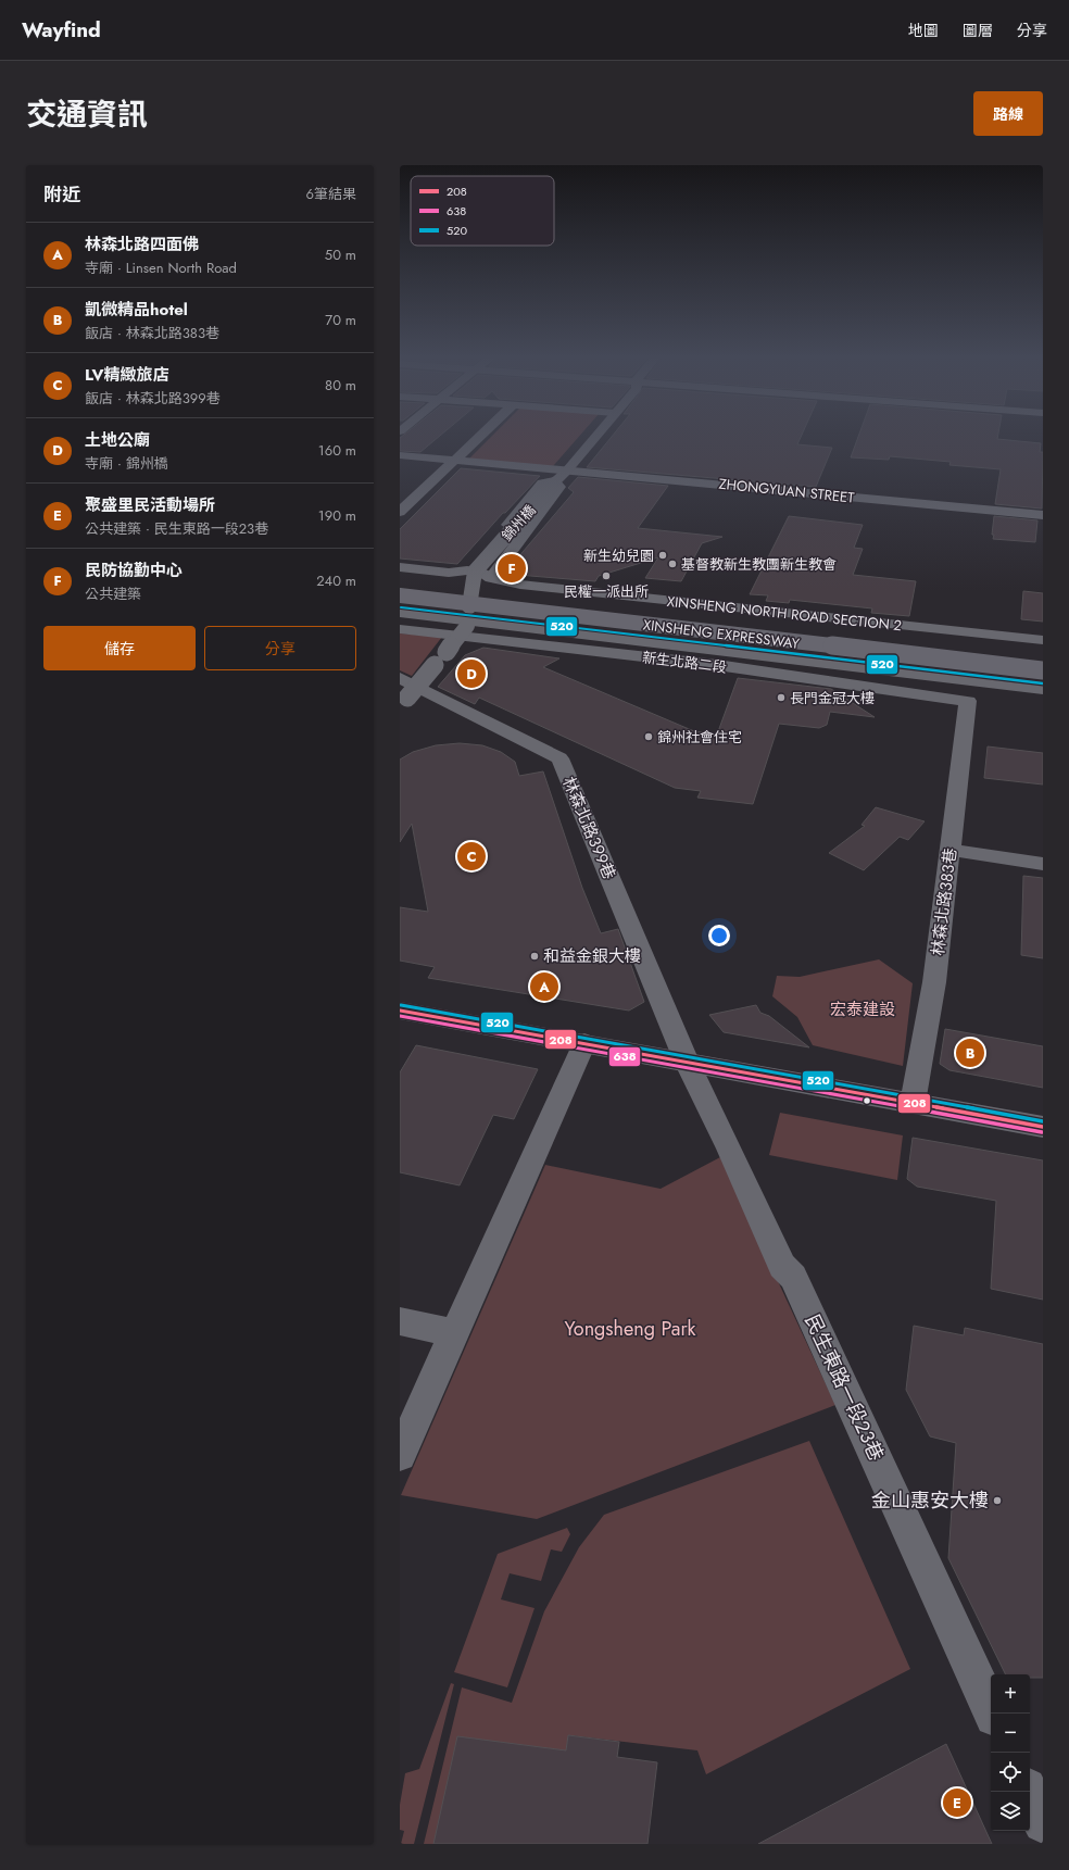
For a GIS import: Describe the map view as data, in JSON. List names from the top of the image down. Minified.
{"streets":{"highway":["XINSHENG EXPRESSWAY"],"street":["ZHONGYUAN STREET","錦州橋","XINSHENG NORTH ROAD SECTION 2","新生北路二段","林森北路399巷","林森北路383巷","民生東路一段23巷"]},"crossings":[["新生北路二段","林森北路383巷"],["林森北路399巷","民生東路一段23巷"]],"parks":["宏泰建設","Yongsheng Park"],"places":["新生幼兒園","基督教新生教團新生教會","民權一派出所","長門金冠大樓","錦州社會住宅","和益金銀大樓","金山惠安大樓"],"lines":["transit line 520","transit line 208","transit line 638"],"legend":["208","638","520"],"page":{"header":"Wayfind","nav":["地圖","圖層","分享"],"title":"交通資訊","buttons":["路線",["儲存","分享"]],"heading":["附近","6筆結果"],"list":[{"mark":"A","name":"林森北路四面佛","note":"寺廟 · Linsen North Road","value":"50 m"},{"mark":"B","name":"凱微精品hotel","note":"飯店 · 林森北路383巷","value":"70 m"},{"mark":"C","name":"LV精緻旅店","note":"飯店 · 林森北路399巷","value":"80 m"},{"mark":"D","name":"土地公廟","note":"寺廟 · 錦州橋","value":"160 m"},{"mark":"E","name":"聚盛里民活動場所","note":"公共建築 · 民生東路一段23巷","value":"190 m"},{"mark":"F","name":"民防協勤中心","note":"公共建築","value":"240 m"}],"pins":["F","D","C","A","B","E"],"map_buttons":["+","−"]}}
